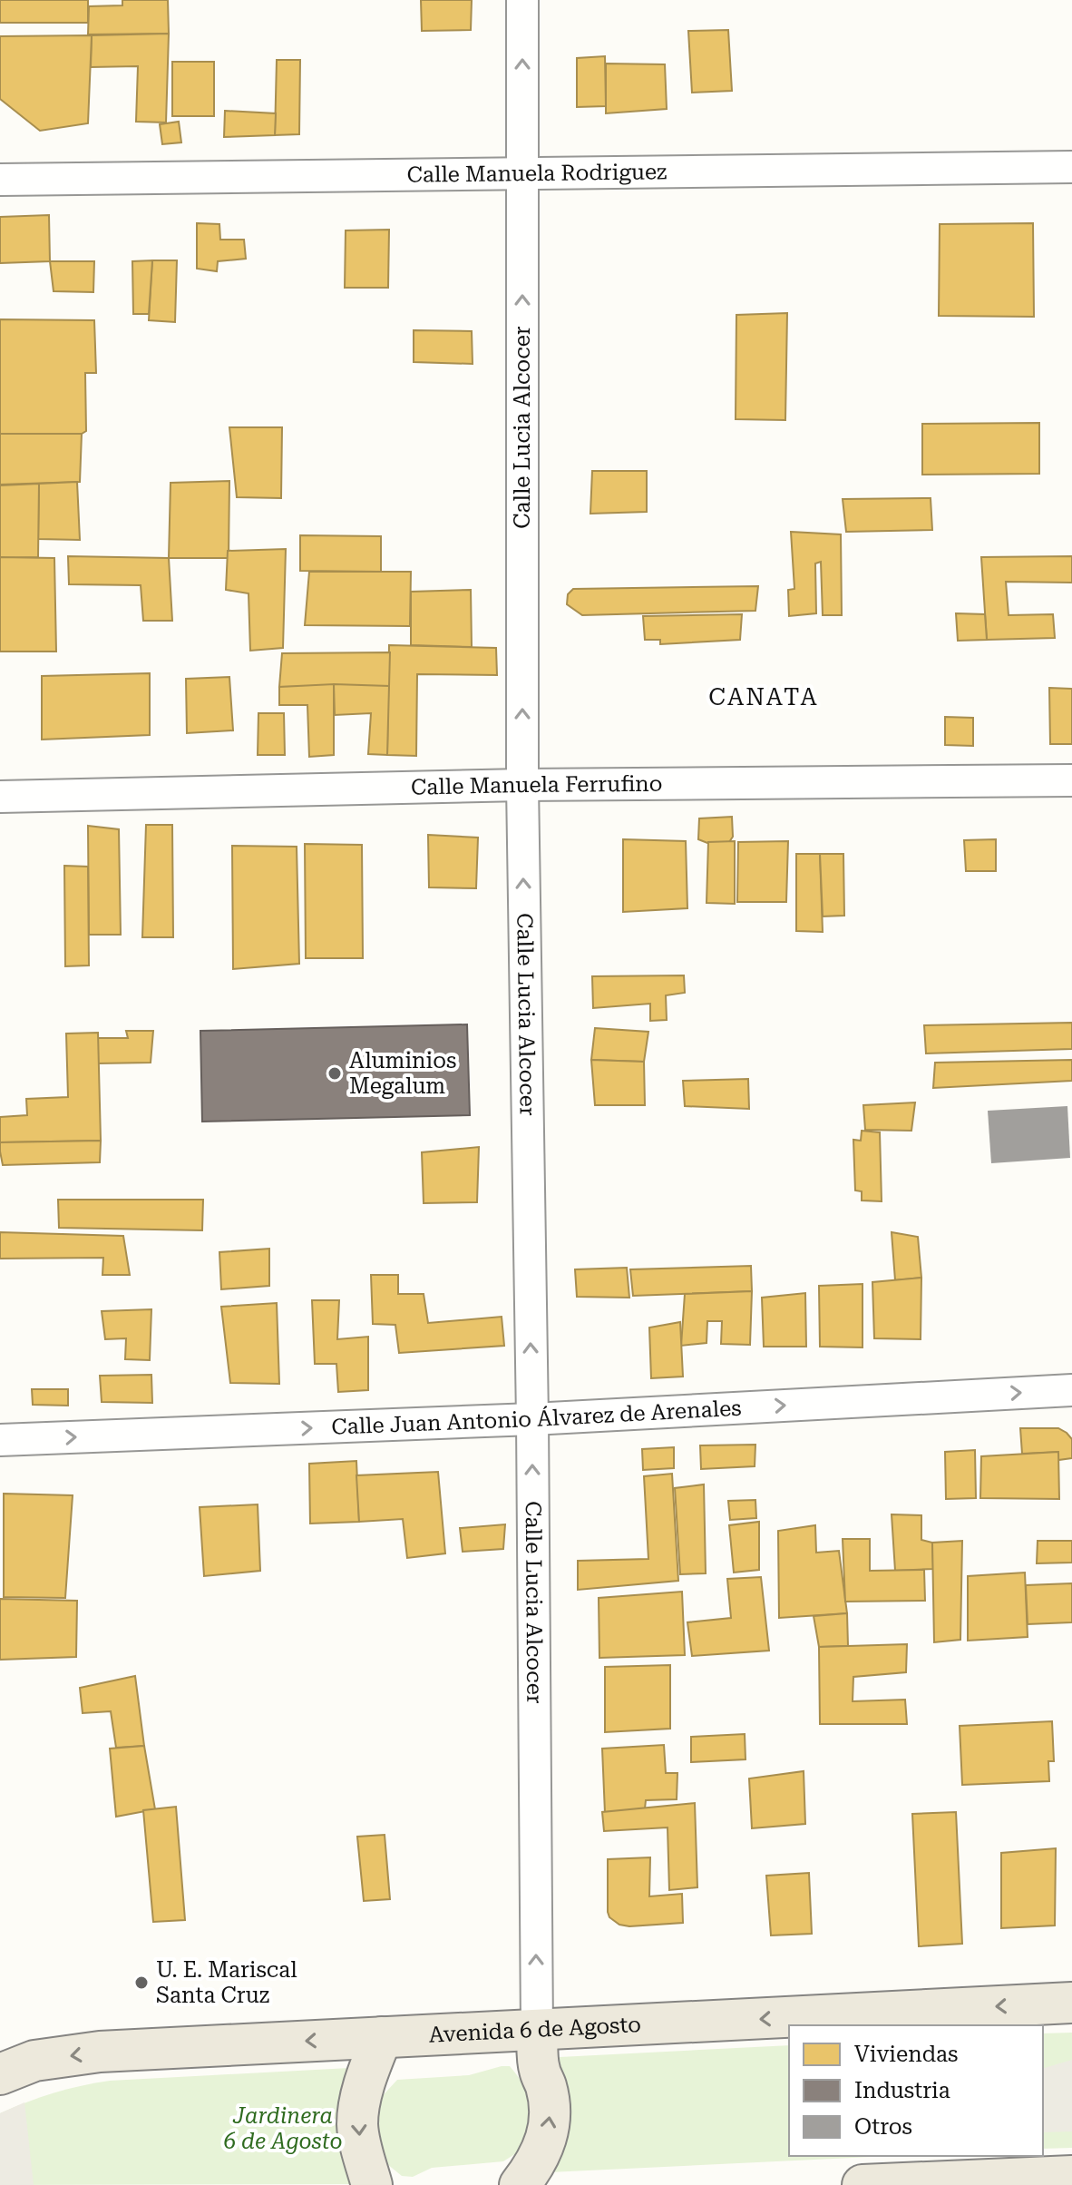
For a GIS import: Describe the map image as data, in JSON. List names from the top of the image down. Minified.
{"streets":{"main road":["Avenida 6 de Agosto"],"street":["Calle Manuela Rodriguez","Calle Lucia Alcocer","Calle Manuela Ferrufino","Calle Juan Antonio Álvarez de Arenales"]},"crossings":[["Calle Manuela Rodriguez","Calle Lucia Alcocer"],["Calle Lucia Alcocer","Calle Manuela Ferrufino"],["Calle Lucia Alcocer","Calle Juan Antonio Álvarez de Arenales"],["Calle Lucia Alcocer","Avenida 6 de Agosto"]],"one_way":["Calle Lucia Alcocer","Calle Juan Antonio Álvarez de Arenales","Avenida 6 de Agosto"],"districts":["CANATA"],"parks":["Jardinera 6 de Agosto"],"places":["Aluminios Megalum","U. E. Mariscal Santa Cruz"],"legend":["Viviendas","Industria","Otros"]}
